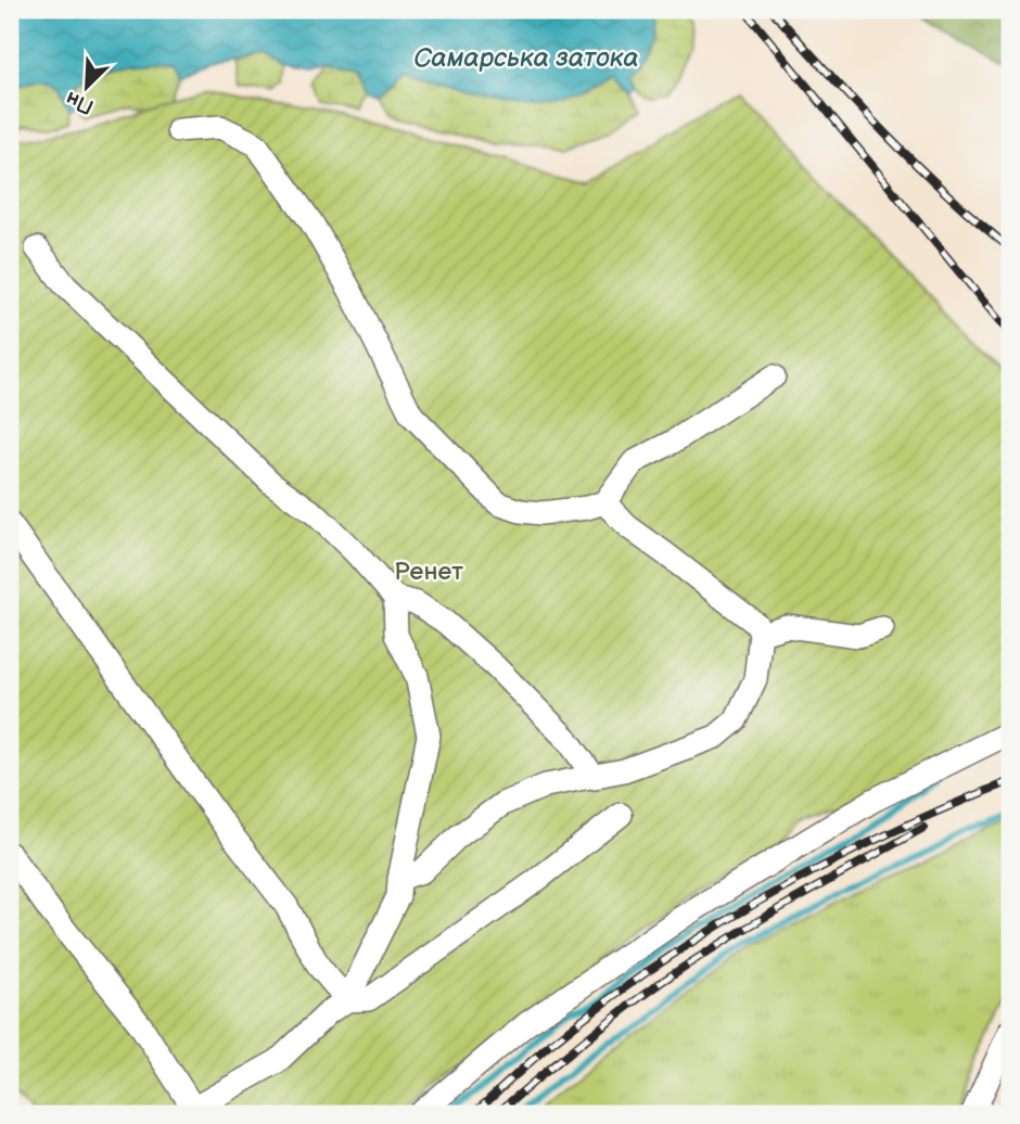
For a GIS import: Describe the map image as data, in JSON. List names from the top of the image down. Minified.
{"water":["Самарська затока"],"parks":["Ренет"],"north":"bottom left"}
